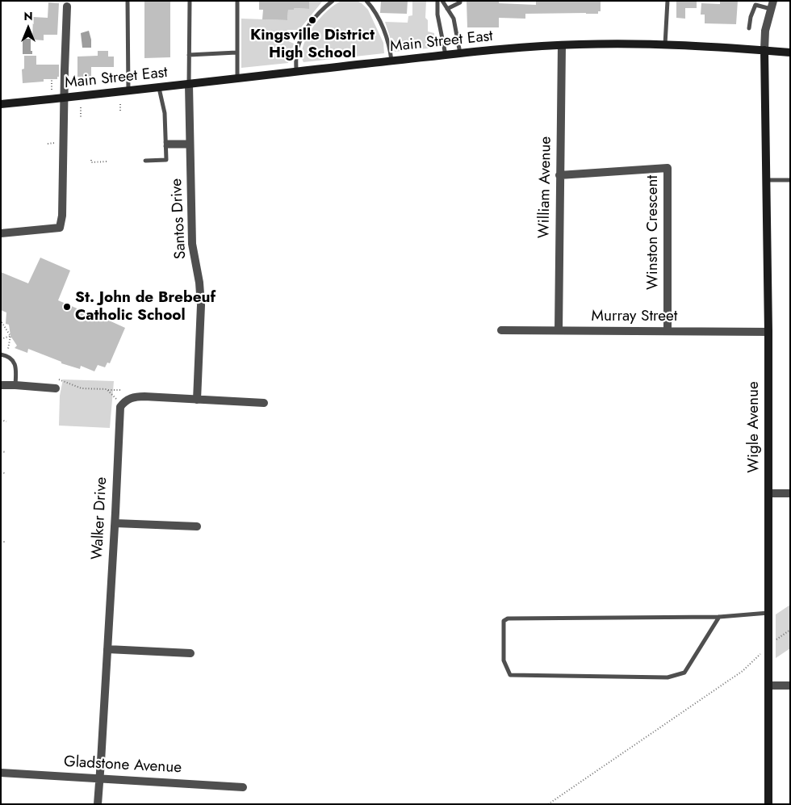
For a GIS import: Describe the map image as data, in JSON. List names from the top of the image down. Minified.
{"streets":{"main road":["Main Street East","Wigle Avenue"],"street":["William Avenue","Santos Drive","Winston Crescent","Murray Street","Walker Drive","Gladstone Avenue"]},"crossings":[["Main Street East","William Avenue"],["Main Street East","Santos Drive"],["Main Street East","Wigle Avenue"],["William Avenue","Winston Crescent"],["William Avenue","Murray Street"],["Santos Drive","Walker Drive"],["Winston Crescent","Murray Street"],["Murray Street","Wigle Avenue"],["Walker Drive","Gladstone Avenue"]],"places":["Kingsville District High School","St. John de Brebeuf Catholic School"],"north":"top"}
